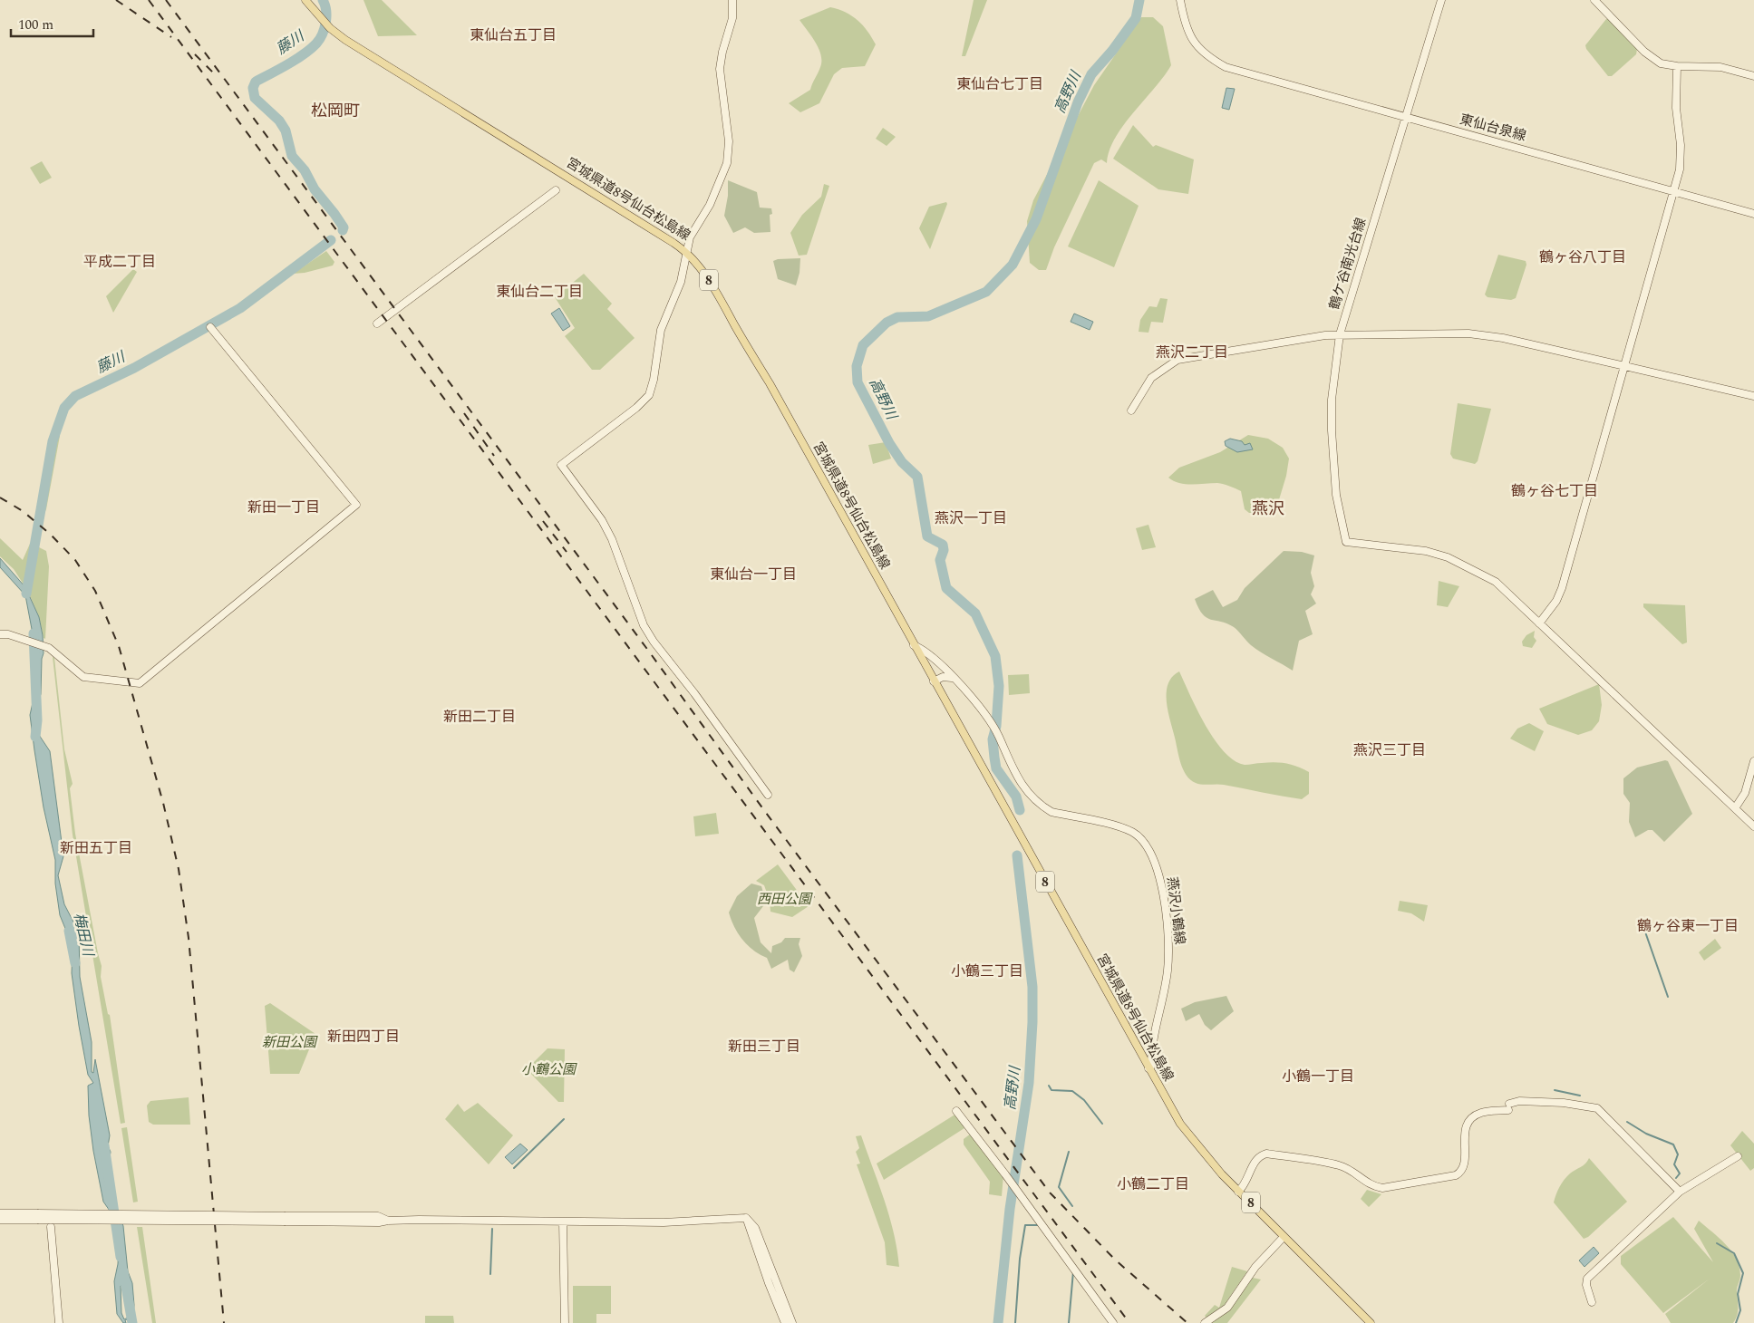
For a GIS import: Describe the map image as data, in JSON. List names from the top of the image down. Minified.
{"streets":{"main road":["宮城県道8号仙台松島線","8"],"street":["東仙台泉線","鶴ケ谷南光台線","燕沢小鶴線"]},"crossings":[["東仙台泉線","鶴ケ谷南光台線"],["宮城県道8号仙台松島線","燕沢小鶴線"]],"districts":["東仙台五丁目","東仙台七丁目","松岡町","鶴ヶ谷八丁目","平成二丁目","東仙台二丁目","燕沢二丁目","鶴ヶ谷七丁目","新田一丁目","燕沢","燕沢一丁目","東仙台一丁目","新田二丁目","燕沢三丁目","新田五丁目","鶴ヶ谷東一丁目","小鶴三丁目","新田四丁目","新田三丁目","小鶴一丁目","小鶴二丁目"],"water":["藤川","高野川","梅田川"],"parks":["西田公園","新田公園","小鶴公園"],"scale_bar":"100 m"}
